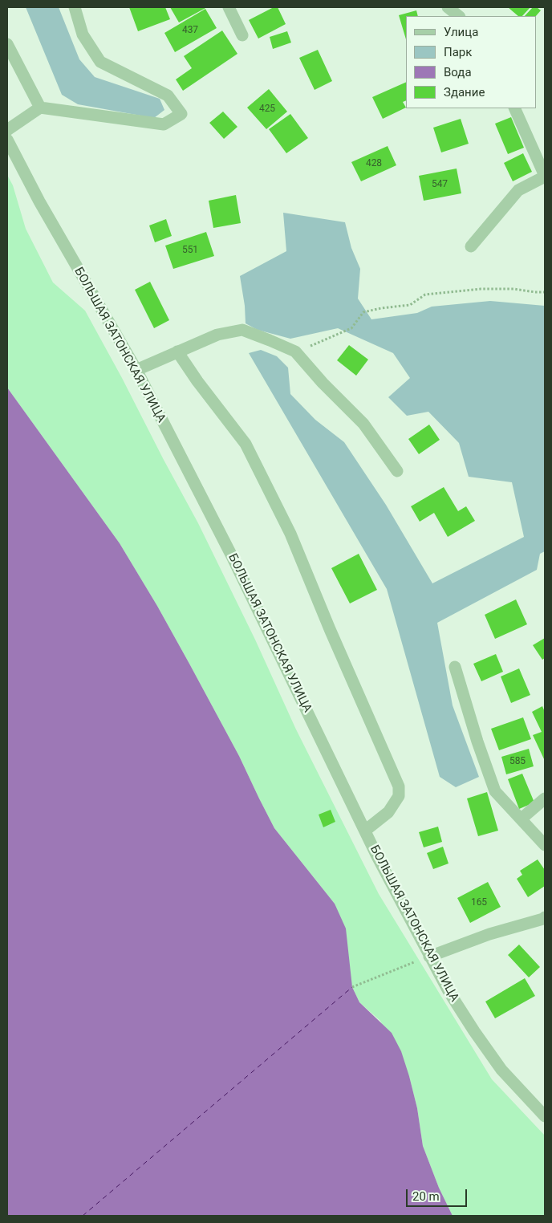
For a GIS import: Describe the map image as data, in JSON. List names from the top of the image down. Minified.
{"streets":{"street":["БОЛЬШАЯ ЗАТОНСКАЯ УЛИЦА"]},"house_numbers":["437","425","428","547","551","585","165"],"legend":["Улица","Парк","Вода","Здание"],"scale_bar":"20 m"}
